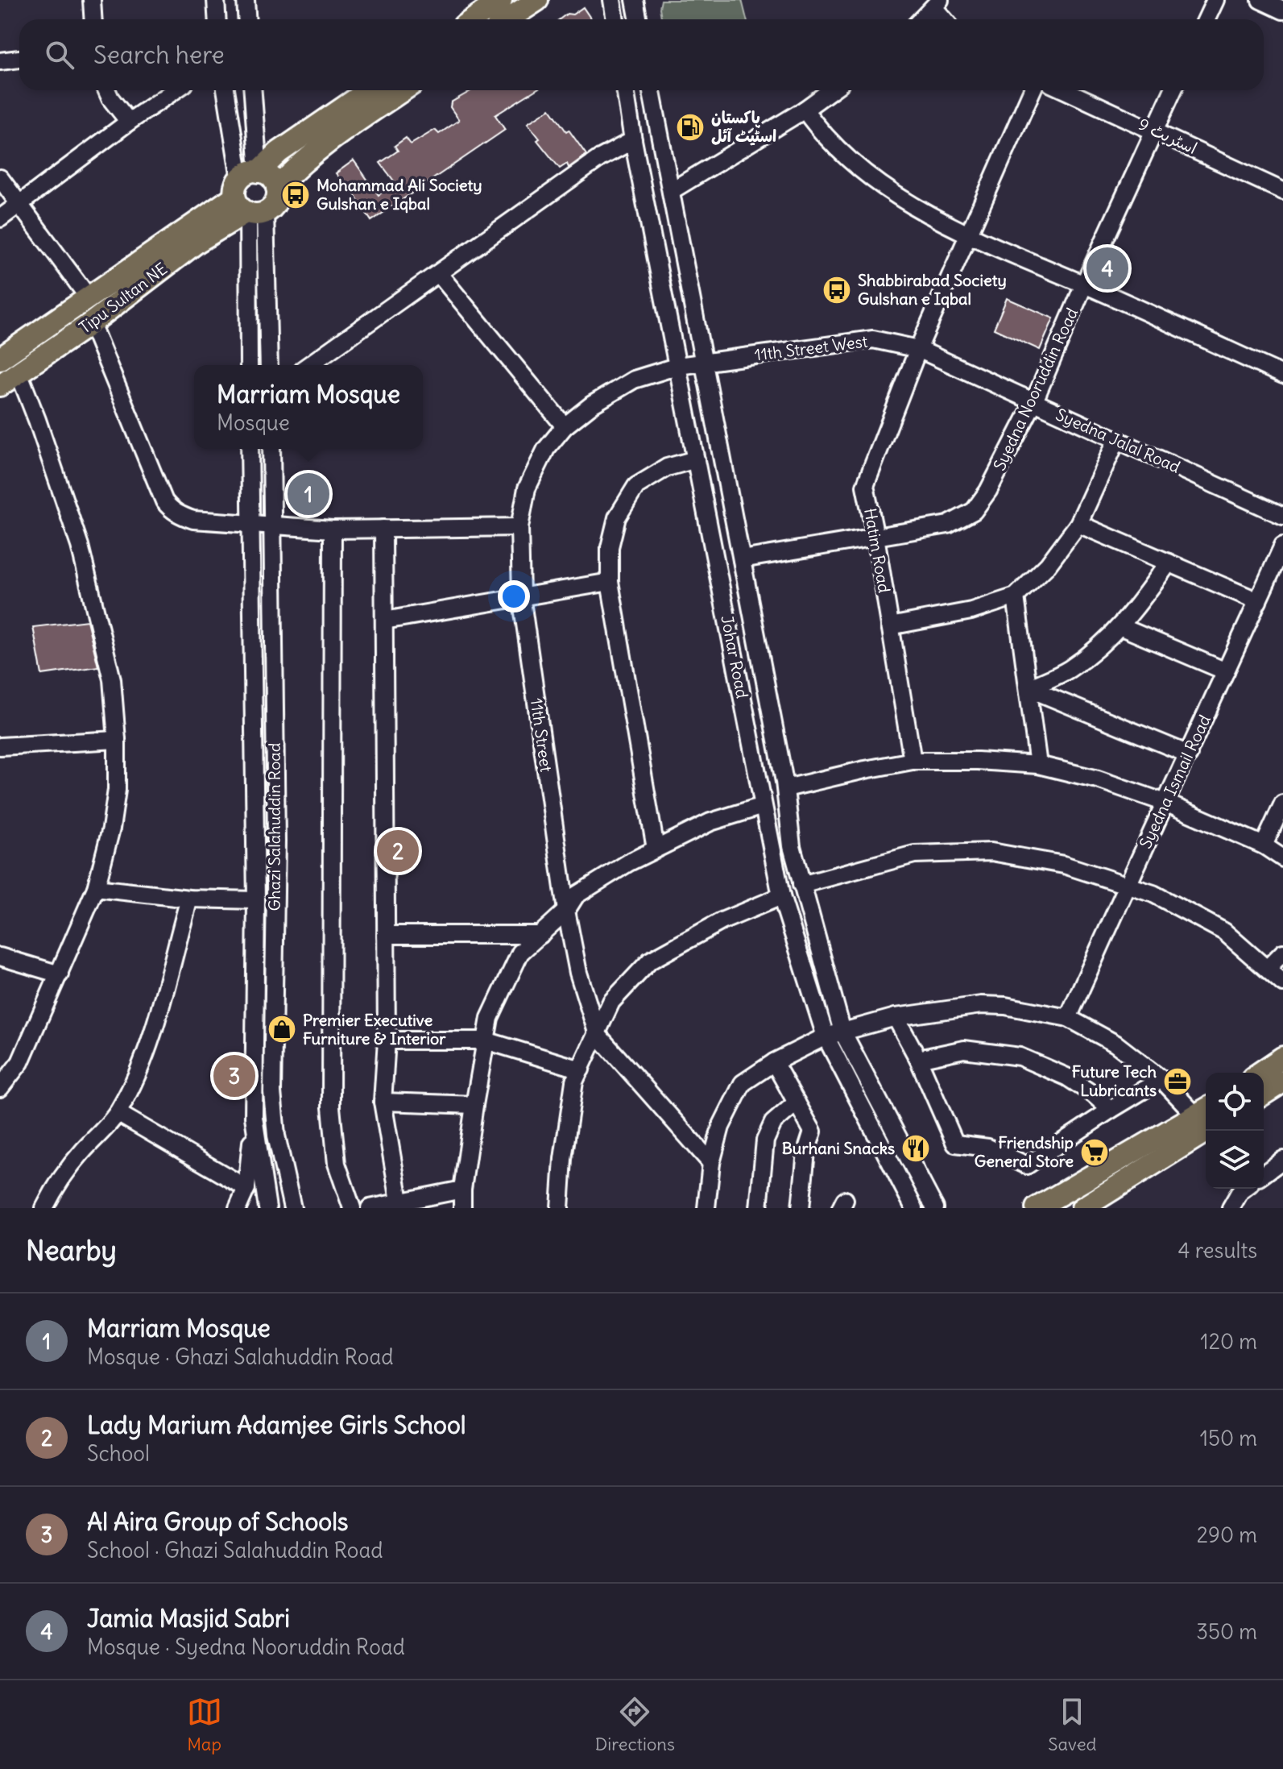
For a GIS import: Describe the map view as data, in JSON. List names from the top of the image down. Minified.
{"streets":{"main road":["Tipu Sultan NE"],"street":["اسٹریٹ 9","11th Street West","Syedna Nooruddin Road","Syedna Jalal Road","Hatim Road","Johar Road","11th Street","Syedna Ismail Road","Ghazi Salahuddin Road"]},"crossings":[["اسٹریٹ 9","Syedna Nooruddin Road"],["11th Street West","Syedna Jalal Road"],["11th Street West","Hatim Road"],["11th Street West","Johar Road"],["11th Street West","11th Street"],["Syedna Nooruddin Road","Syedna Jalal Road"],["Syedna Nooruddin Road","Hatim Road"],["Syedna Nooruddin Road","Johar Road"],["Syedna Jalal Road","Hatim Road"],["Johar Road","11th Street"]],"places":{"fuel station":["پاکستان اسٹیٹ آئل"],"bus stop":["Mohammad Ali Society Gulshan e Iqbal","Shabbirabad Society Gulshan e Iqbal"],"shop":["Premier Executive Furniture & Interior"],"office":["Future Tech Lubricants"],"restaurant":["Burhani Snacks"],"supermarket":["Friendship General Store"]},"page":{"search":"Search here","pins":["4","1","2","3"],"popup":["Marriam Mosque","Mosque"],"heading":["Nearby","4 results"],"list":[{"mark":"1","name":"Marriam Mosque","note":"Mosque · Ghazi Salahuddin Road","value":"120 m"},{"mark":"2","name":"Lady Marium Adamjee Girls School","note":"School","value":"150 m"},{"mark":"3","name":"Al Aira Group of Schools","note":"School · Ghazi Salahuddin Road","value":"290 m"},{"mark":"4","name":"Jamia Masjid Sabri","note":"Mosque · Syedna Nooruddin Road","value":"350 m"}],"nav":["Map","Directions","Saved"]}}
